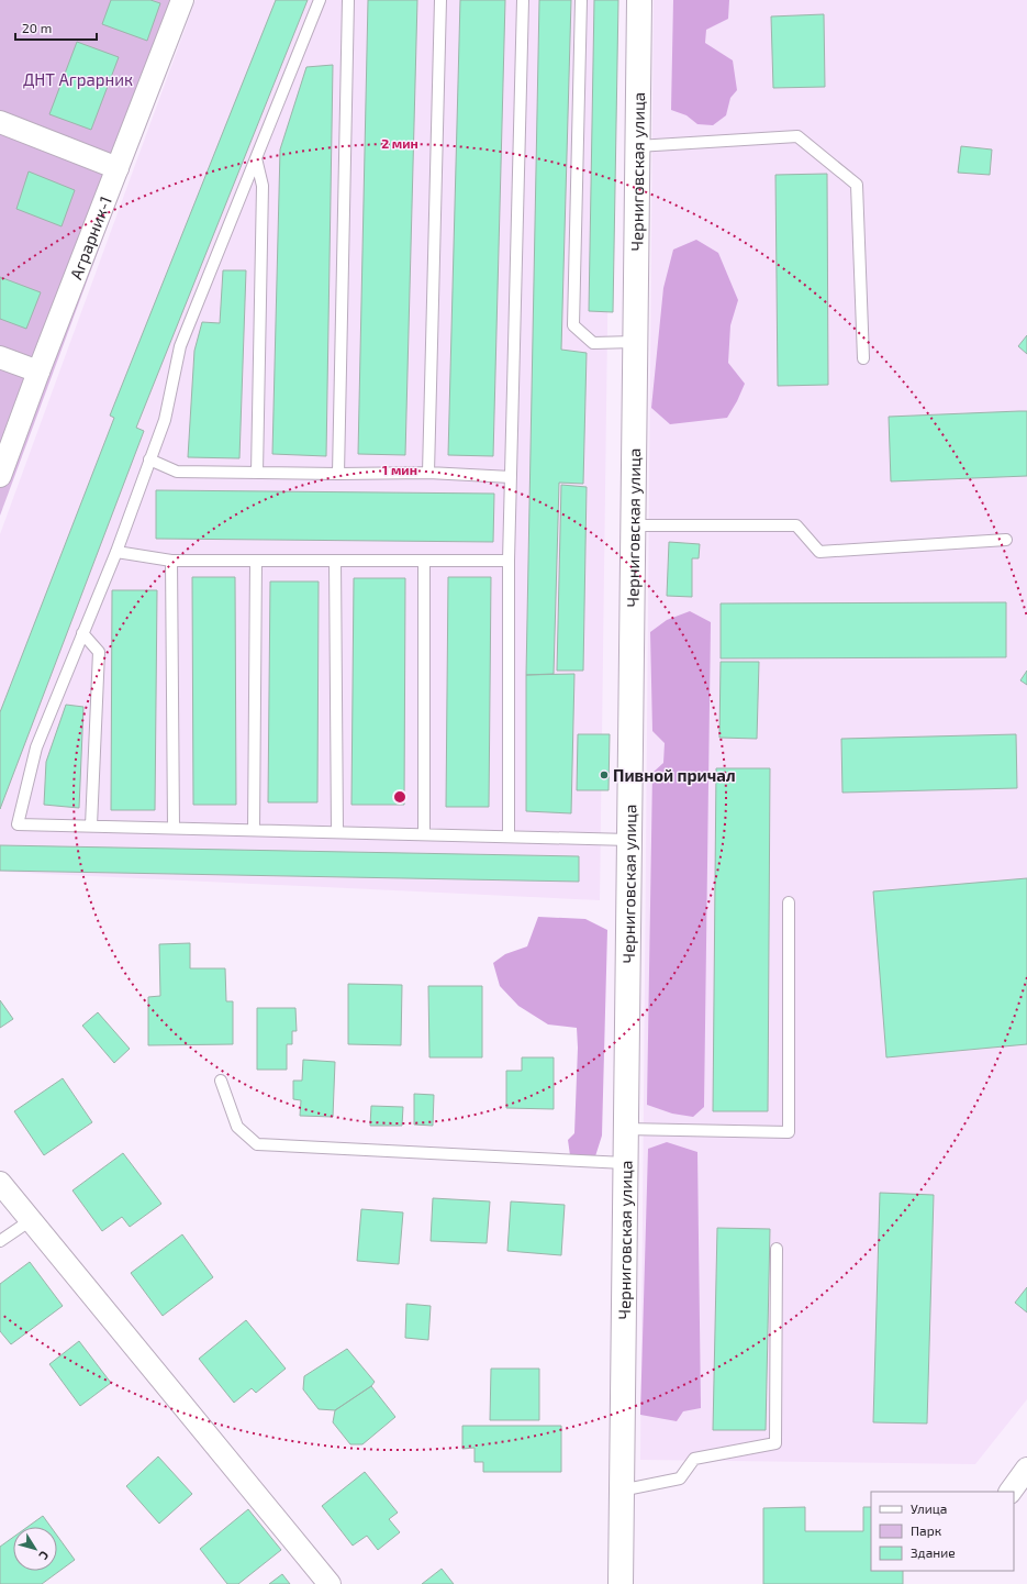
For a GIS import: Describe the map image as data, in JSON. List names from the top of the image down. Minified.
{"streets":{"street":["Черниговская улица","Аграрник-1"]},"parks":["ДНТ Аграрник"],"places":["Пивной причал"],"legend":["Улица","Парк","Здание"],"scale_bar":"20 m","north":"bottom right","rings":["2 мин","1 мин"]}
